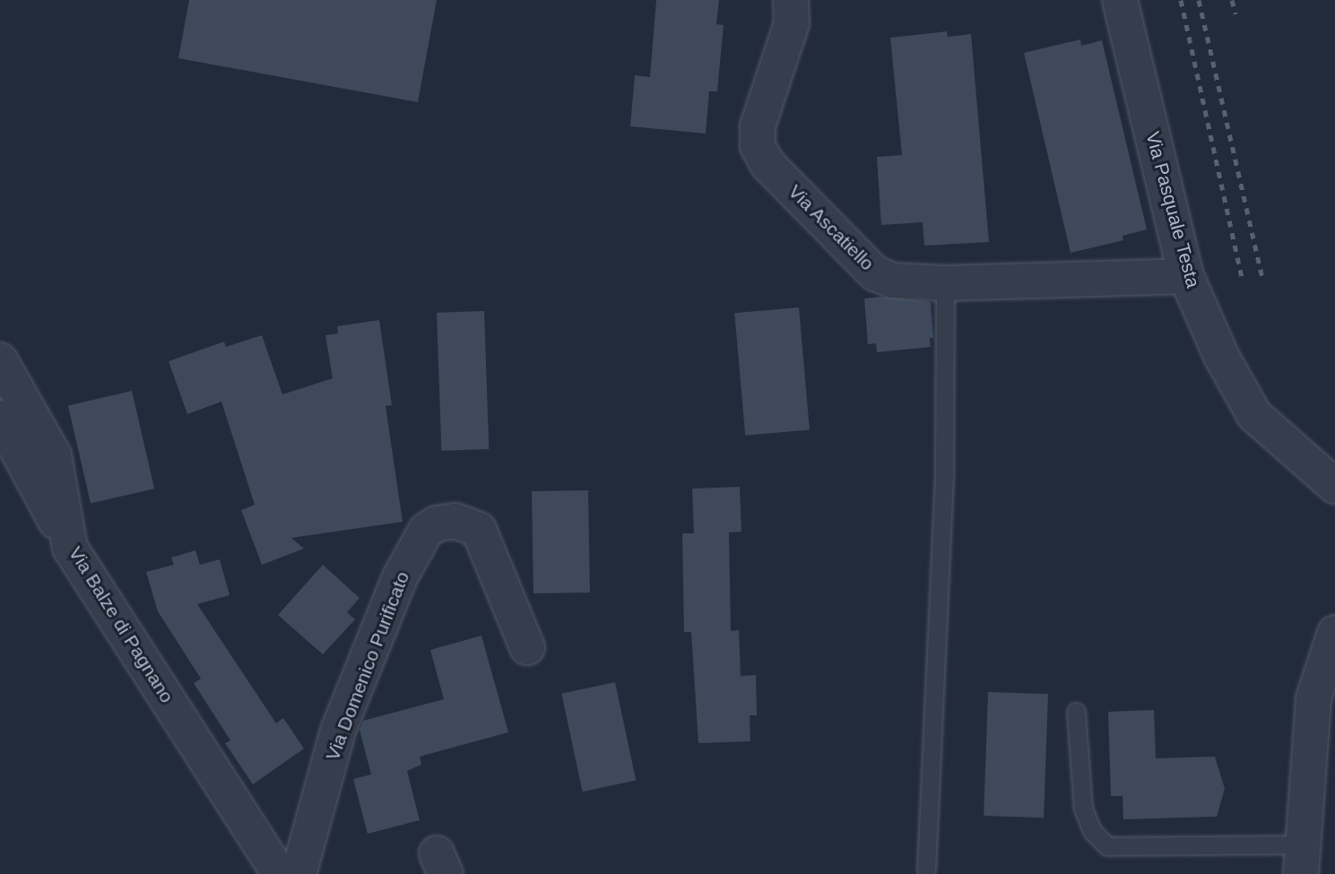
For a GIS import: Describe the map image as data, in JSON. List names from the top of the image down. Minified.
{"streets":{"street":["Via Pasquale Testa","Via Ascatiello","Via Balze di Pagnano","Via Domenico Purificato"]},"crossings":[["Via Pasquale Testa","Via Ascatiello"]]}
